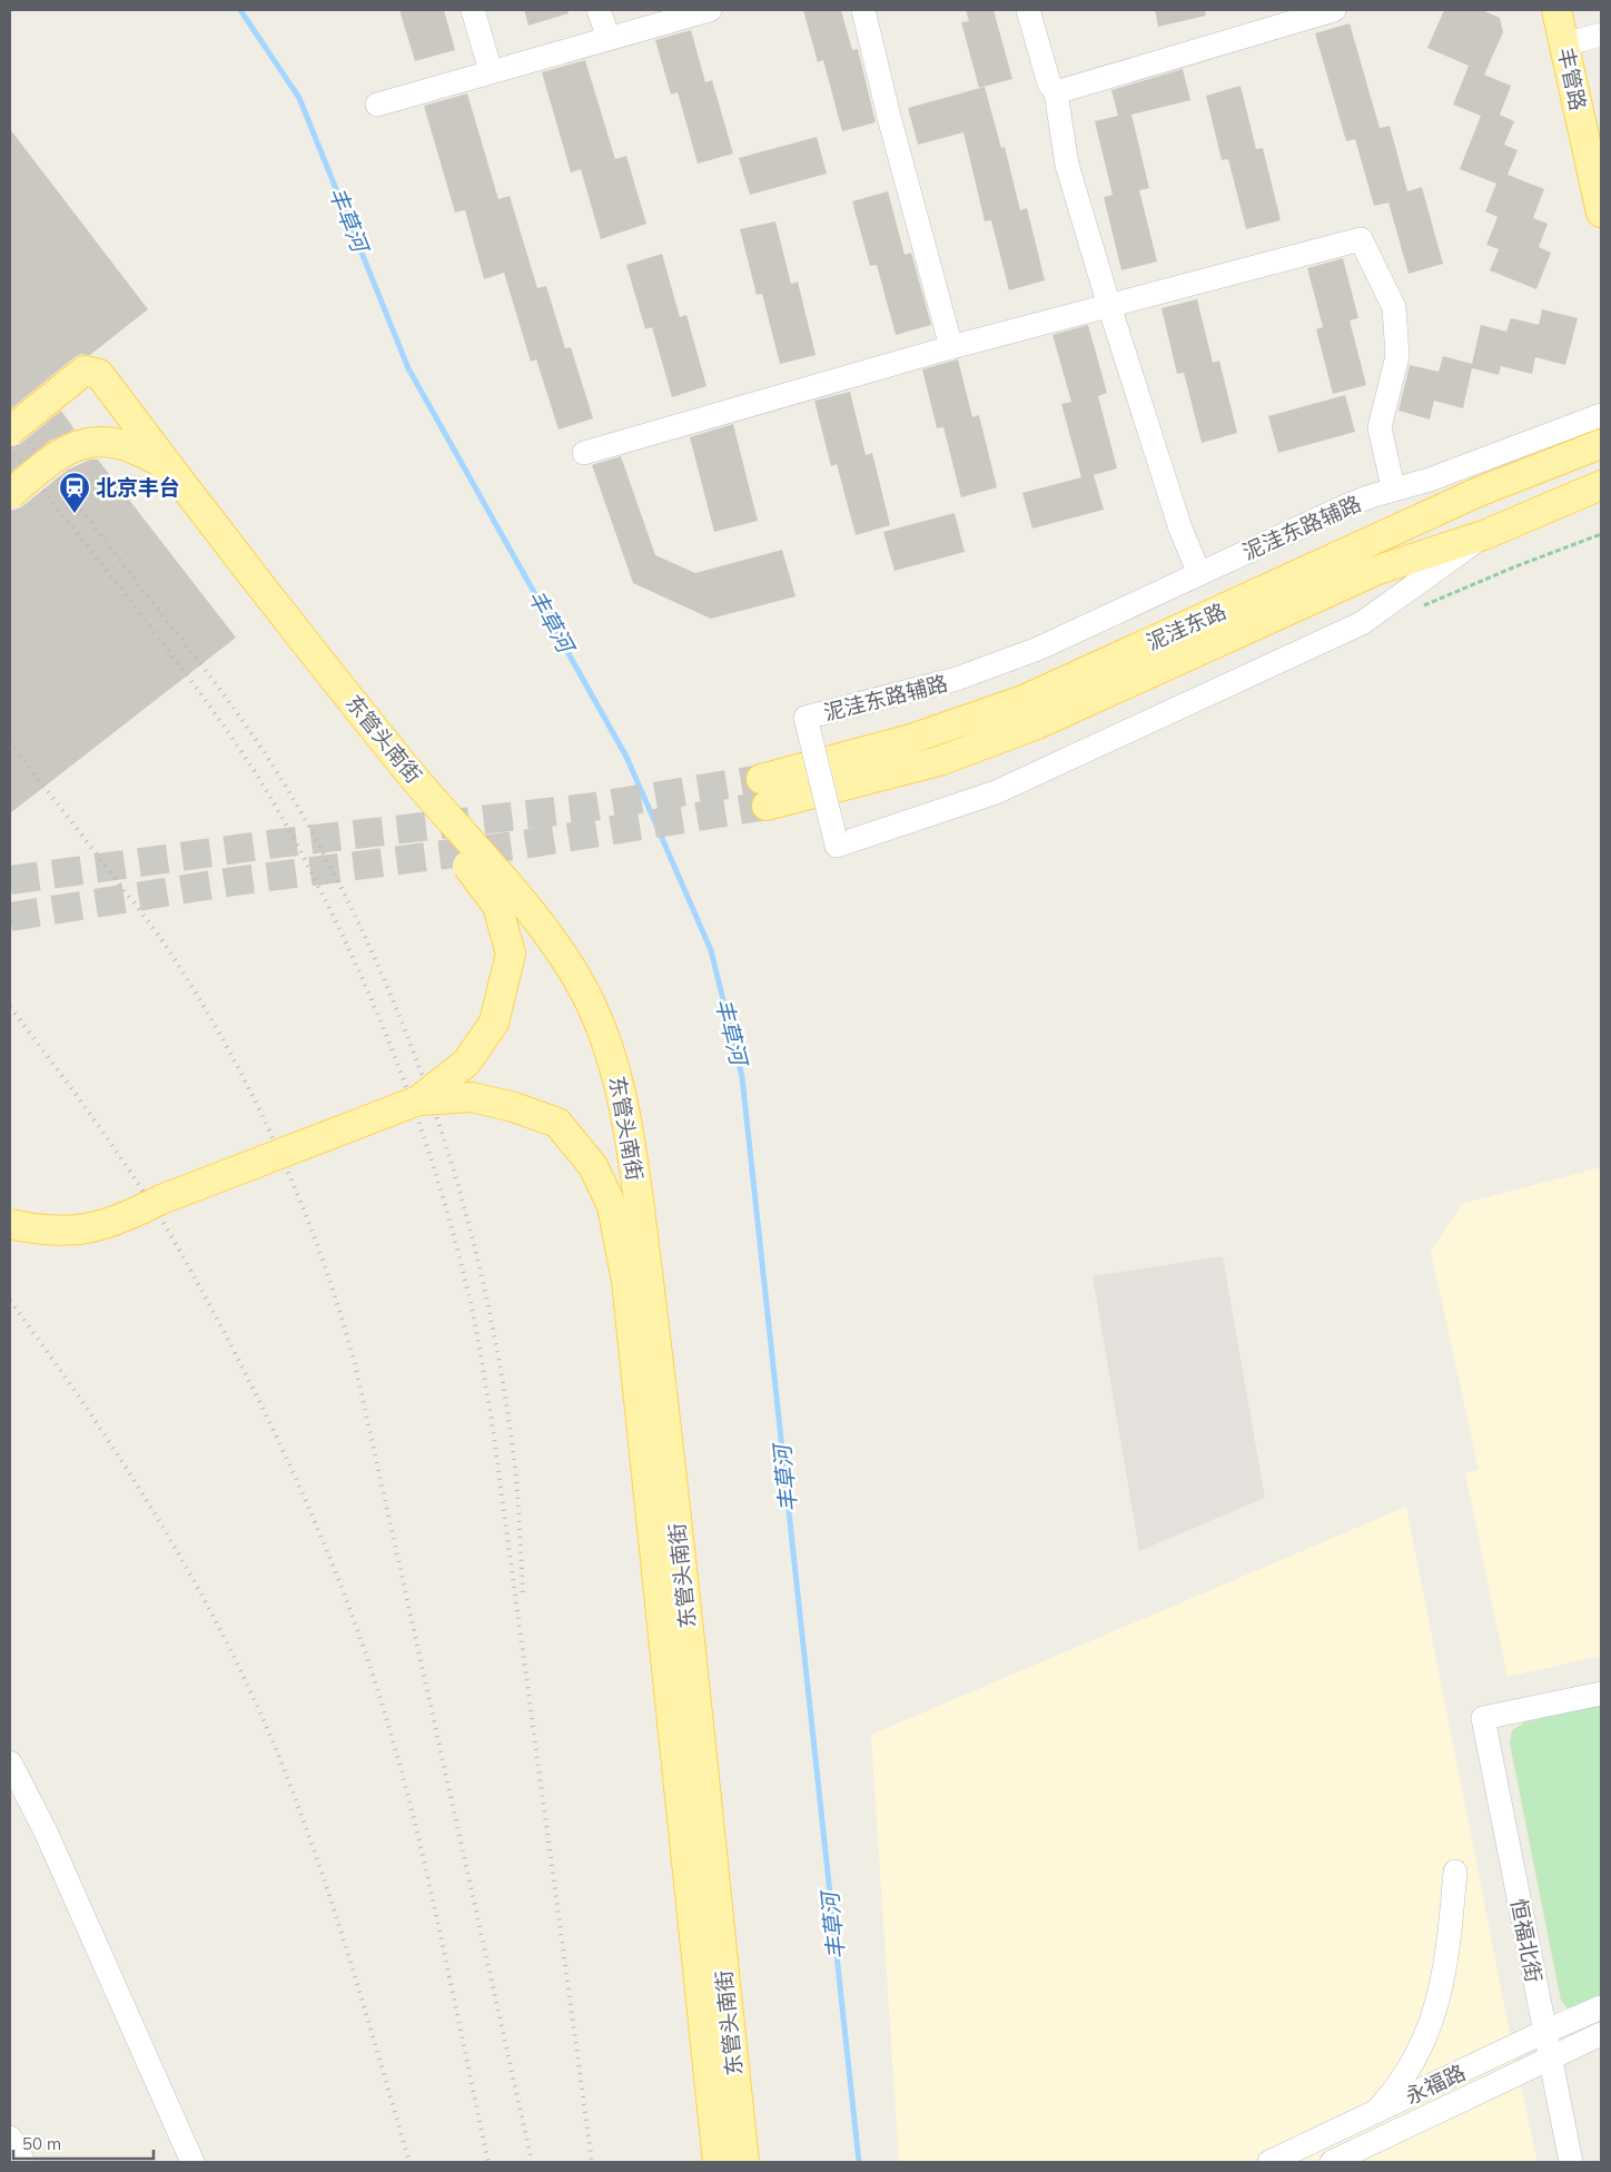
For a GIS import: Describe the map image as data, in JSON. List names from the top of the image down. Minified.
{"streets":{"main road":["丰管路","泥洼东路","东管头南街"],"street":["泥洼东路辅路","恒福北街","永福路"]},"crossings":[["泥洼东路辅路","泥洼东路"],["恒福北街","永福路"]],"water":["丰草河"],"places":{"station":["北京丰台"]},"scale_bar":"50 m"}
